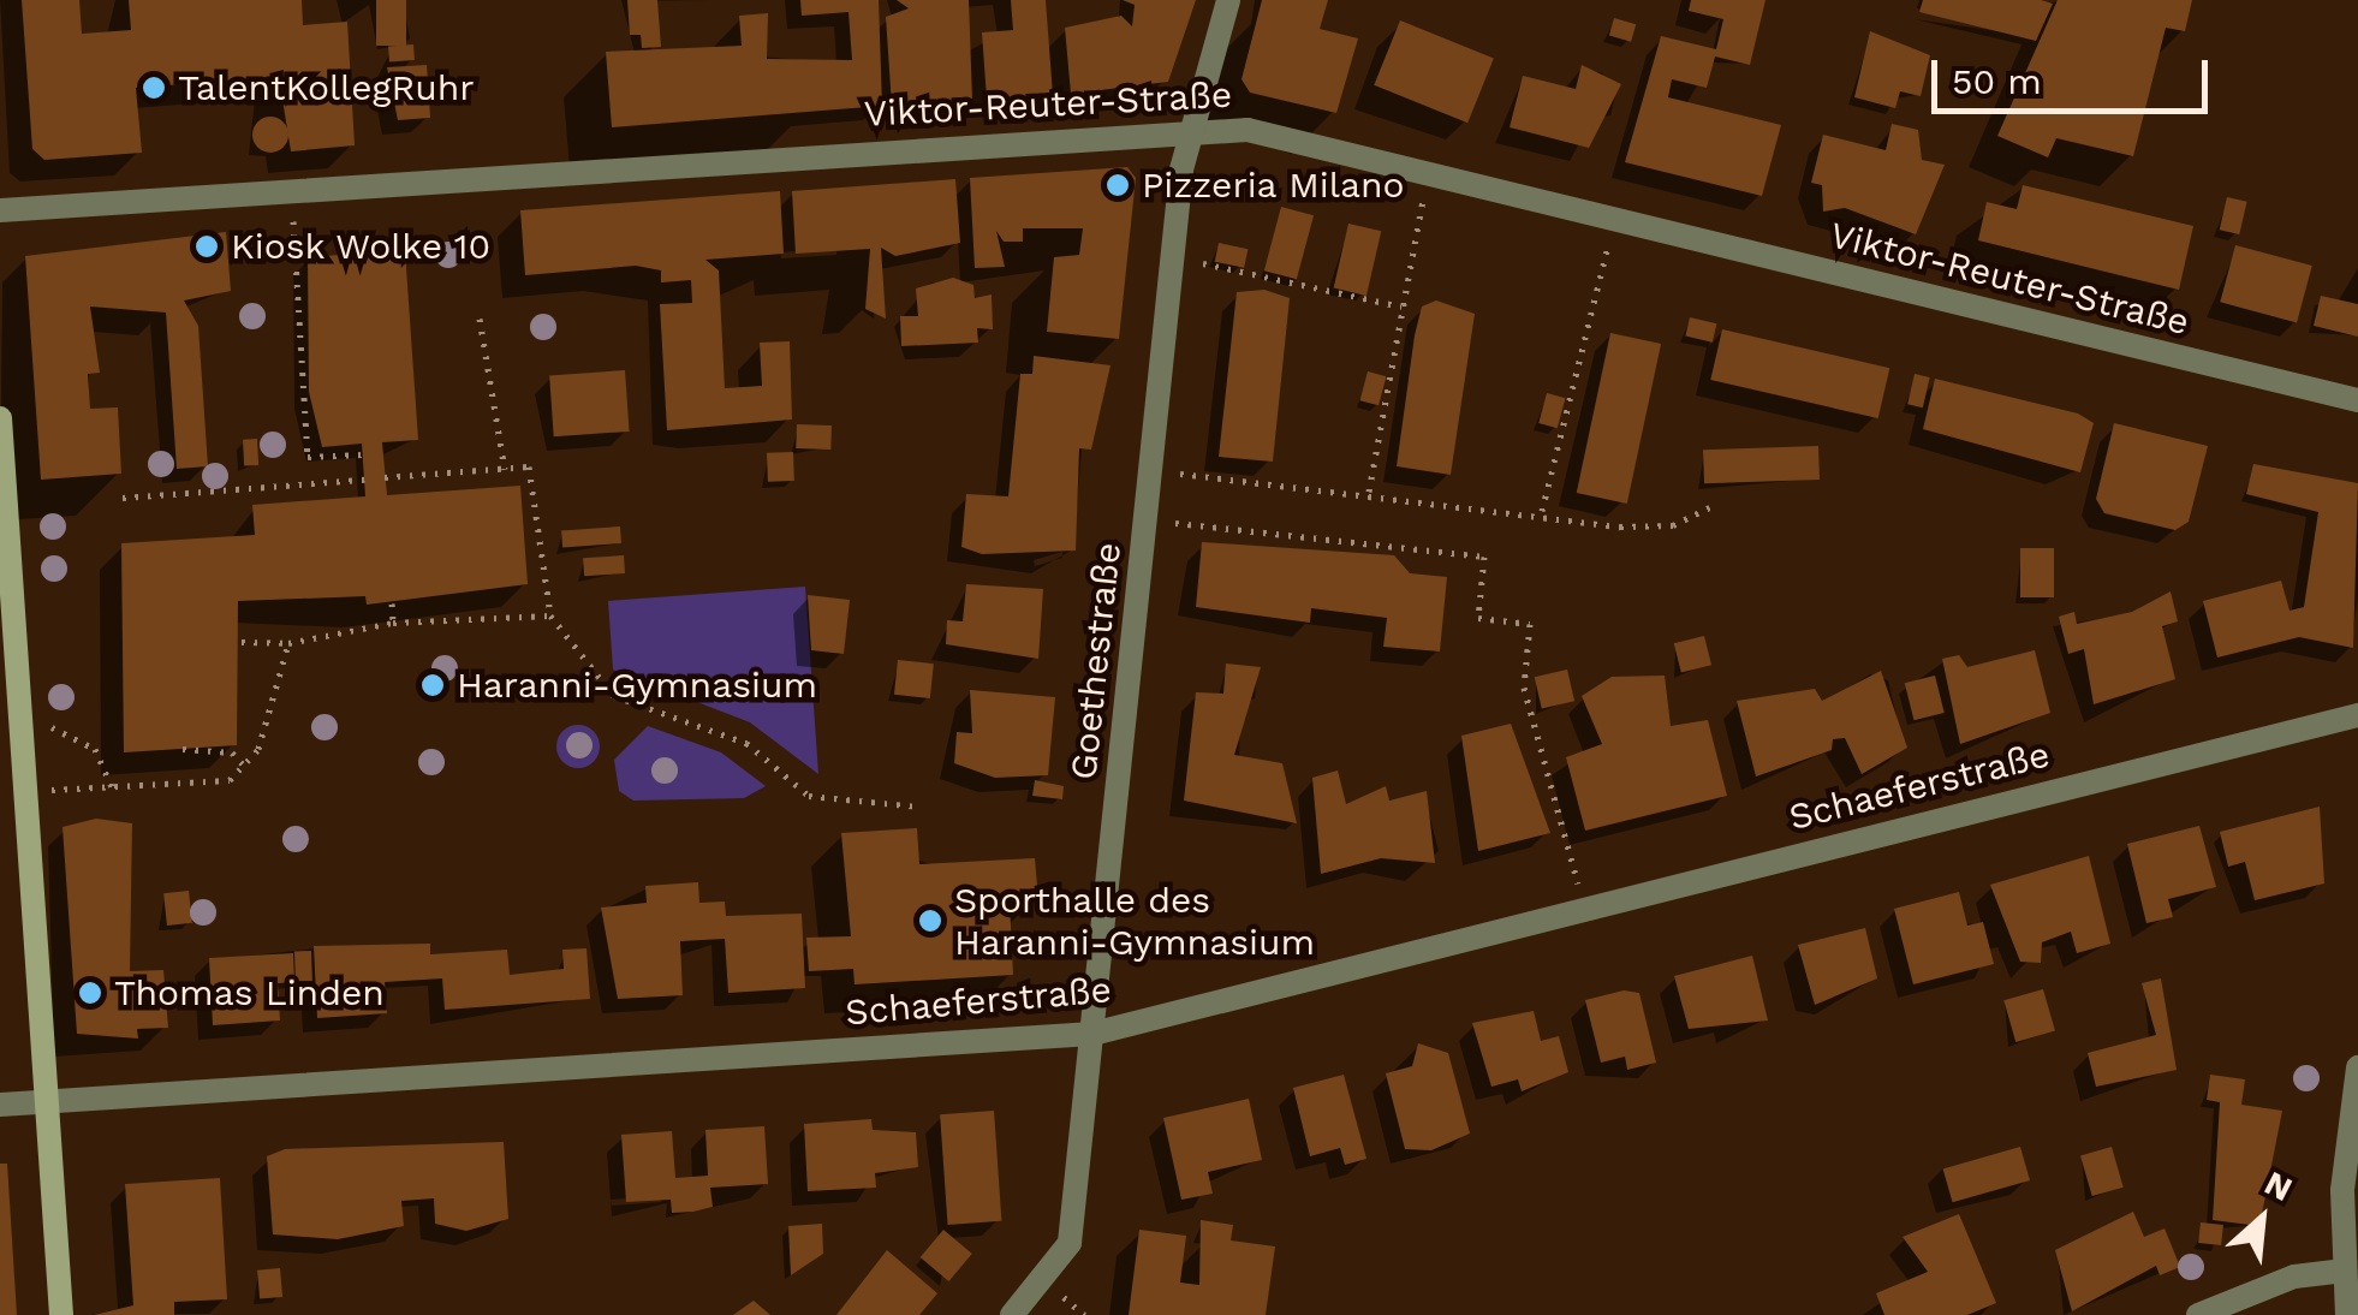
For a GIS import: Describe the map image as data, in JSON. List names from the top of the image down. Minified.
{"streets":{"street":["Viktor-Reuter-Straße","Goethestraße","Schaeferstraße"]},"crossings":[["Viktor-Reuter-Straße","Goethestraße"],["Goethestraße","Schaeferstraße"]],"places":["TalentKollegRuhr","Pizzeria Milano","Kiosk Wolke 10","Haranni-Gymnasium","Sporthalle des Haranni-Gymnasium","Thomas Linden"],"scale_bar":"50 m","north":"top right"}
